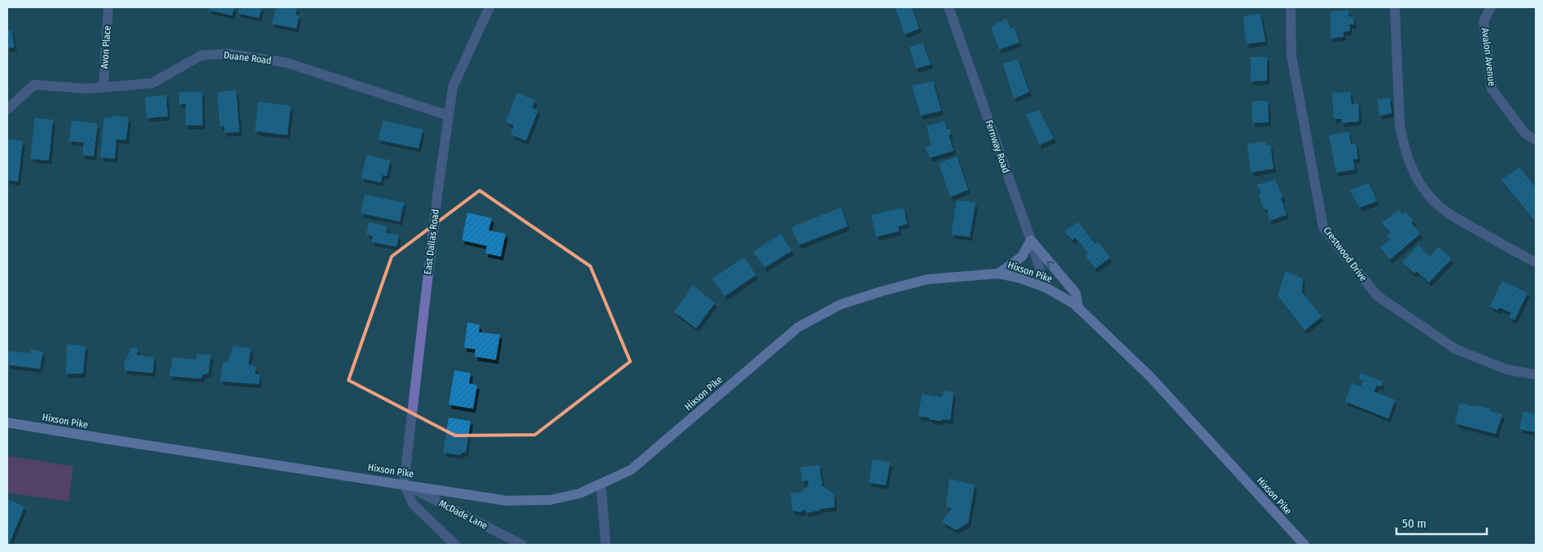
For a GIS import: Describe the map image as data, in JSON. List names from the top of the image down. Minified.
{"streets":{"main road":["Hixson Pike"],"street":["Avon Place","Avalon Avenue","Duane Road","Fernway Road","East Dallas Road","Crestwood Drive","McDade Lane"]},"crossings":[["Avon Place","Duane Road"],["Duane Road","East Dallas Road"],["Fernway Road","Hixson Pike"],["East Dallas Road","Hixson Pike"],["East Dallas Road","McDade Lane"],["Hixson Pike","McDade Lane"]],"scale_bar":"50 m"}
